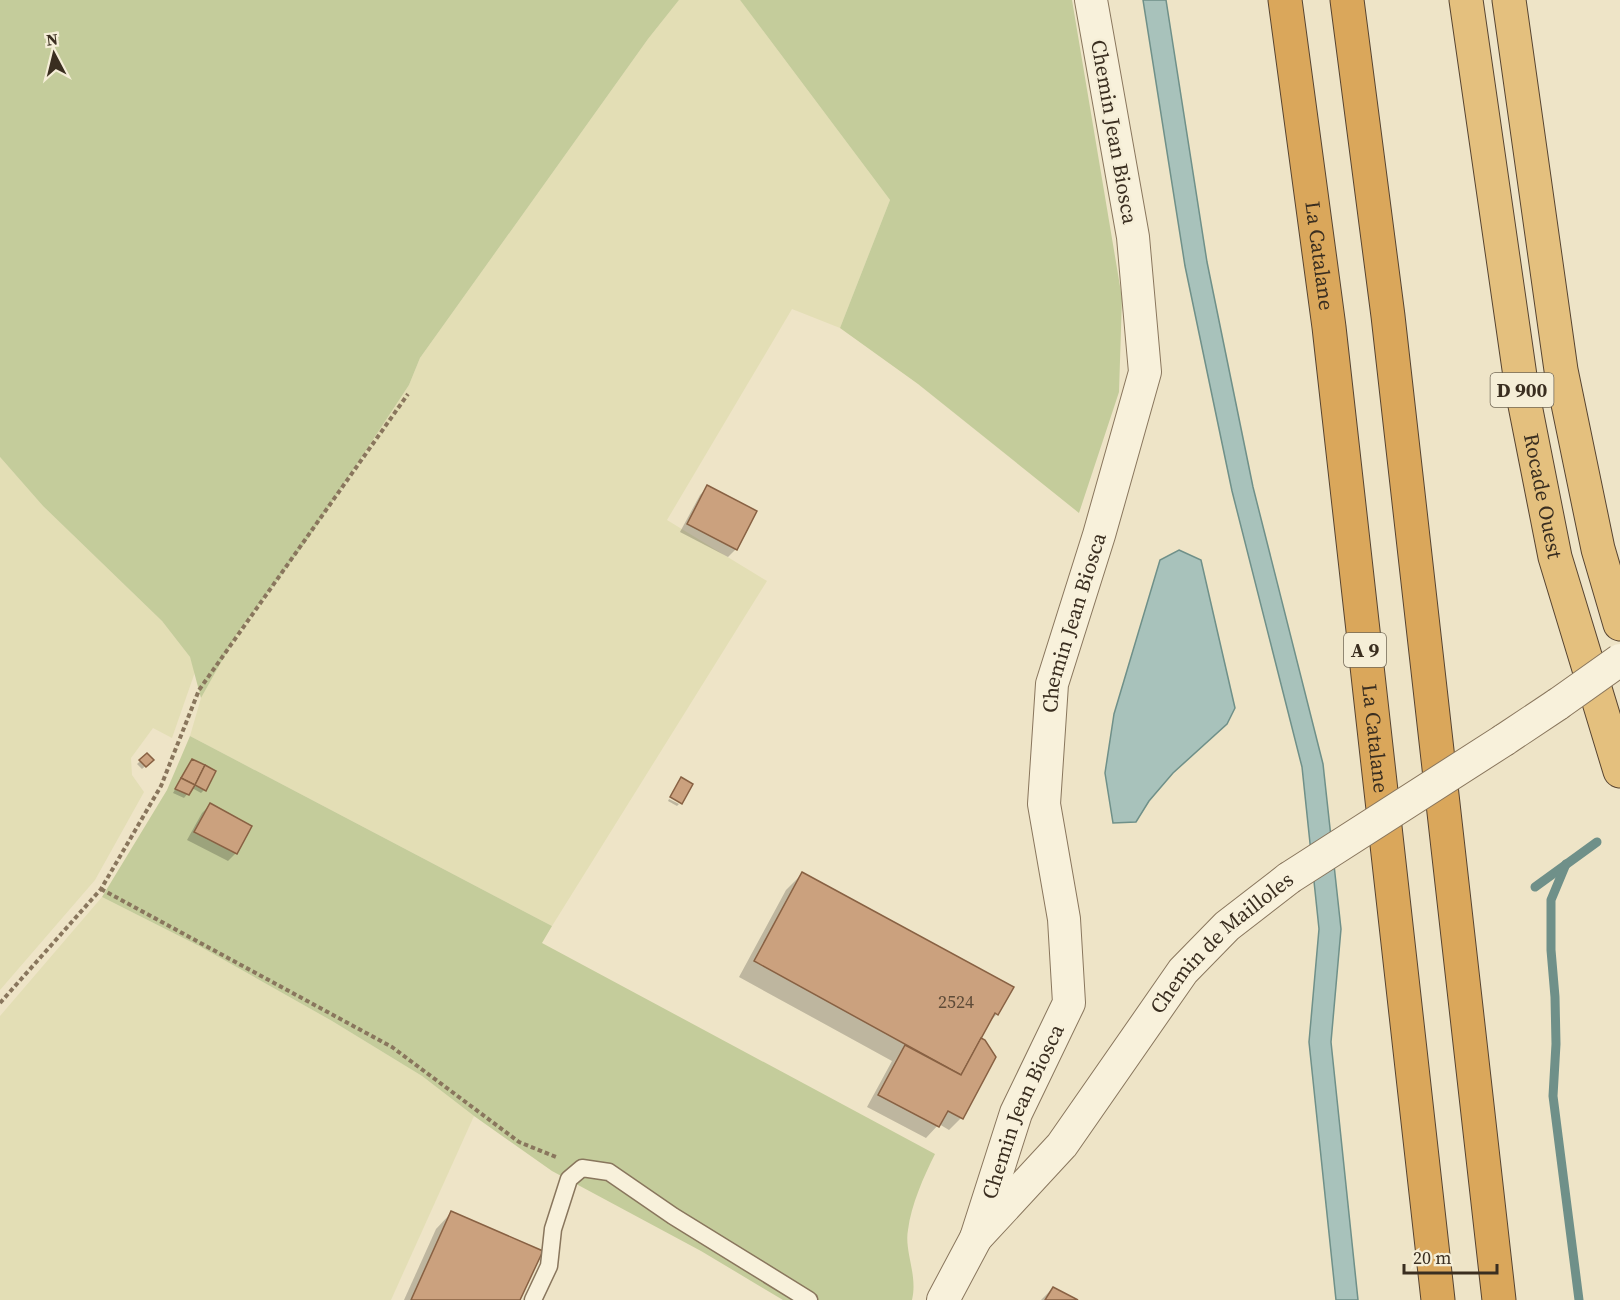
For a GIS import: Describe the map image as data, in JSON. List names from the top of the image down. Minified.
{"streets":{"highway":["La Catalane","D 900","Rocade Ouest","A 9"],"street":["Chemin Jean Biosca","Chemin de Mailloles"]},"crossings":[["Chemin Jean Biosca","Chemin de Mailloles"]],"house_numbers":["2524"],"scale_bar":"20 m","north":"top"}
